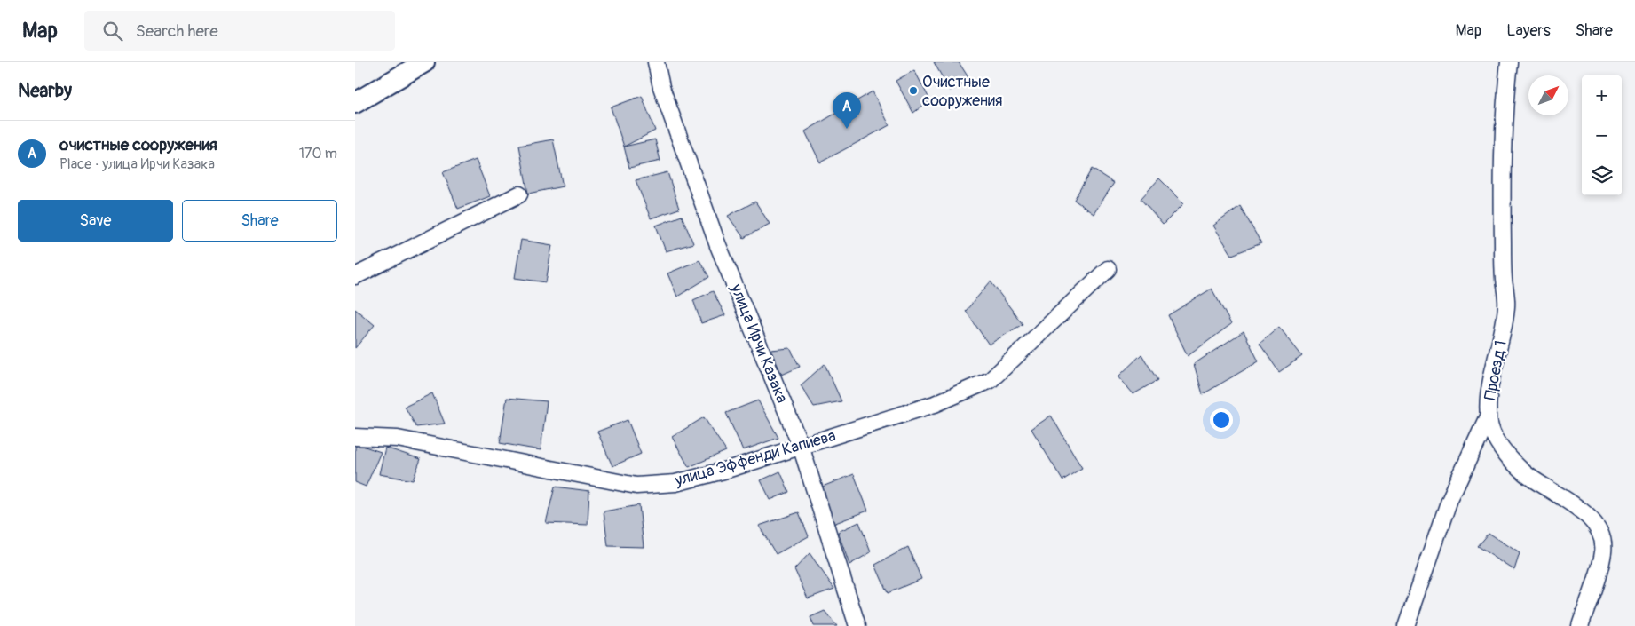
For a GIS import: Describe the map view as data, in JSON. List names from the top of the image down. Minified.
{"streets":{"street":["улица Ирчи Казака","Проезд 1","улица Эффенди Капиева"]},"crossings":[["улица Ирчи Казака","улица Эффенди Капиева"]],"places":["Очистные сооружения"],"north":"top right","page":{"header":"Map","search":"Search here","nav":["Map","Layers","Share"],"heading":"Nearby","map_buttons":["+","−"],"pins":"A","list":[{"mark":"A","name":"очистные сооружения","note":"Place · улица Ирчи Казака","value":"170 m"}],"buttons":["Save","Share"]}}
